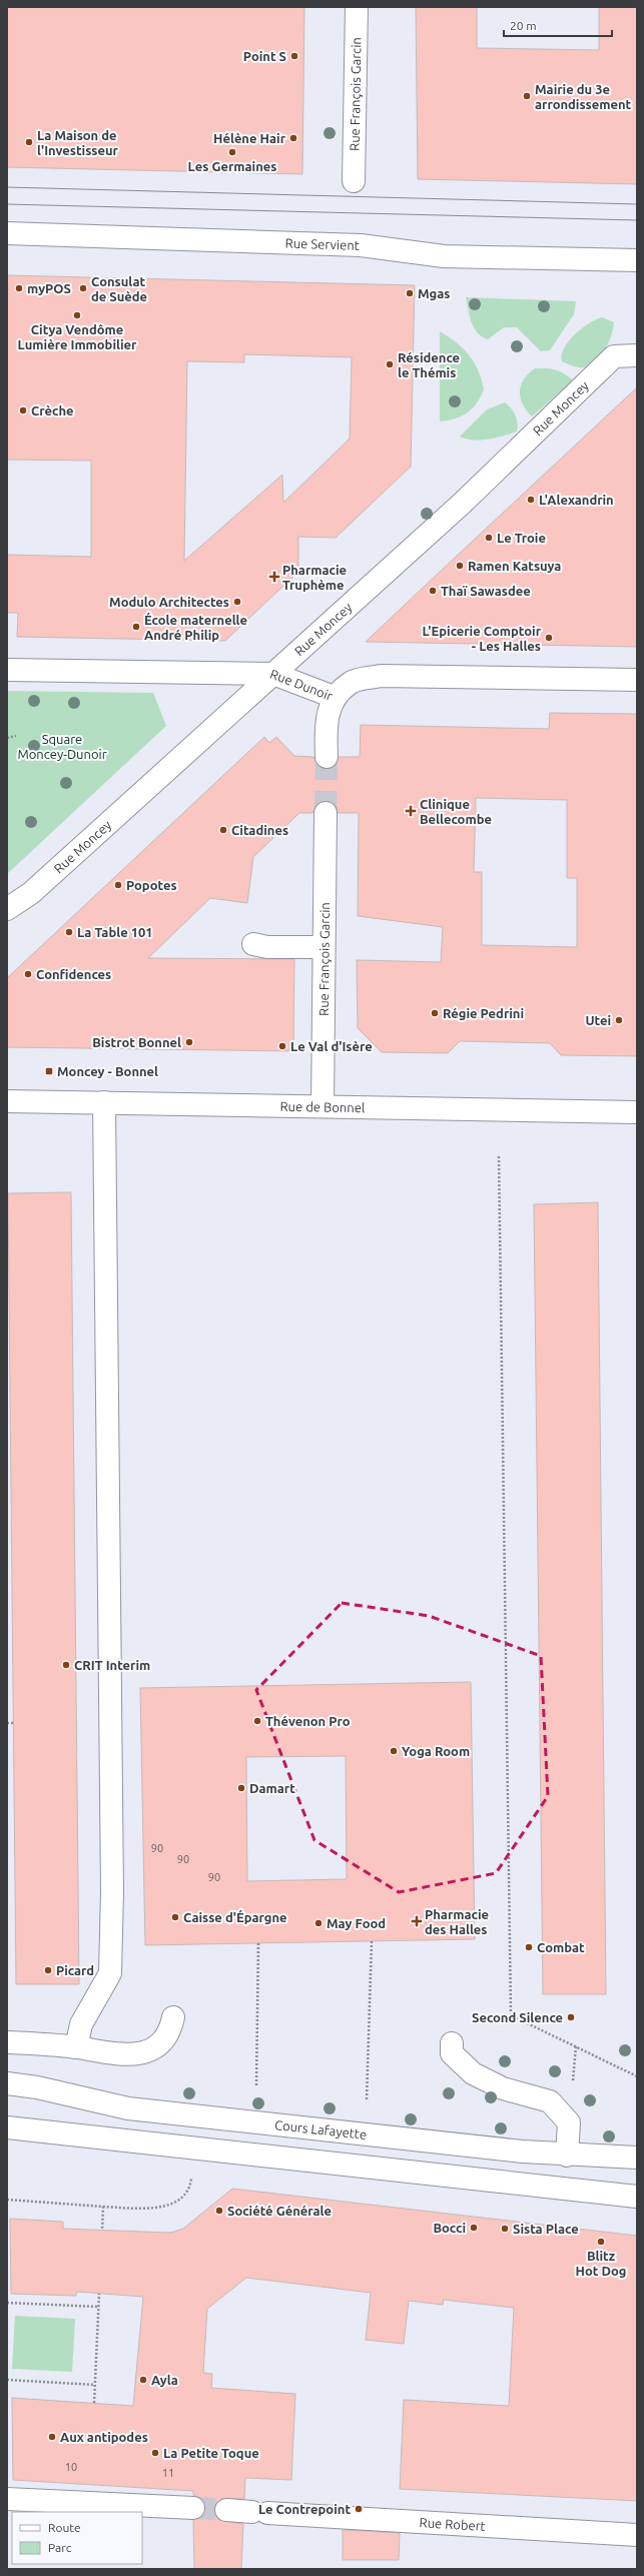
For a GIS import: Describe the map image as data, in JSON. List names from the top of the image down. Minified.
{"streets":{"street":["Rue François Garcin","Rue Servient","Rue Moncey","Rue Dunoir","Rue de Bonnel","Cours Lafayette","Rue Robert"]},"crossings":[["Rue François Garcin","Rue de Bonnel"],["Rue Moncey","Rue Dunoir"]],"parks":["Square Moncey-Dunoir"],"places":{"other":["Point S","Mairie du 3e arrondissement","Hélène Hair","La Maison de l'Investisseur","Les Germaines","myPOS","Consulat de Suède","Mgas","Citya Vendôme Lumière Immobilier","Résidence le Thémis","Crèche","L'Alexandrin","Le Troie","Ramen Katsuya","Thaï Sawasdee","Modulo Architectes","École maternelle André Philip","L'Epicerie Comptoir - Les Halles","Citadines","Popotes","La Table 101","Confidences","Régie Pedrini","Utei","Bistrot Bonnel","Le Val d'Isère","CRIT Interim","Thévenon Pro","Yoga Room","Damart","Caisse d'Épargne","May Food","Combat","Picard","Second Silence","Société Générale","Bocci","Sista Place","Blitz Hot Dog","Ayla","Aux antipodes","La Petite Toque","Le Contrepoint"],"health":["Pharmacie Truphème","Clinique Bellecombe","Pharmacie des Halles"],"transit":["Moncey - Bonnel"]},"house_numbers":["90","90","90","10","11"],"legend":["Route","Parc"],"scale_bar":"20 m"}
